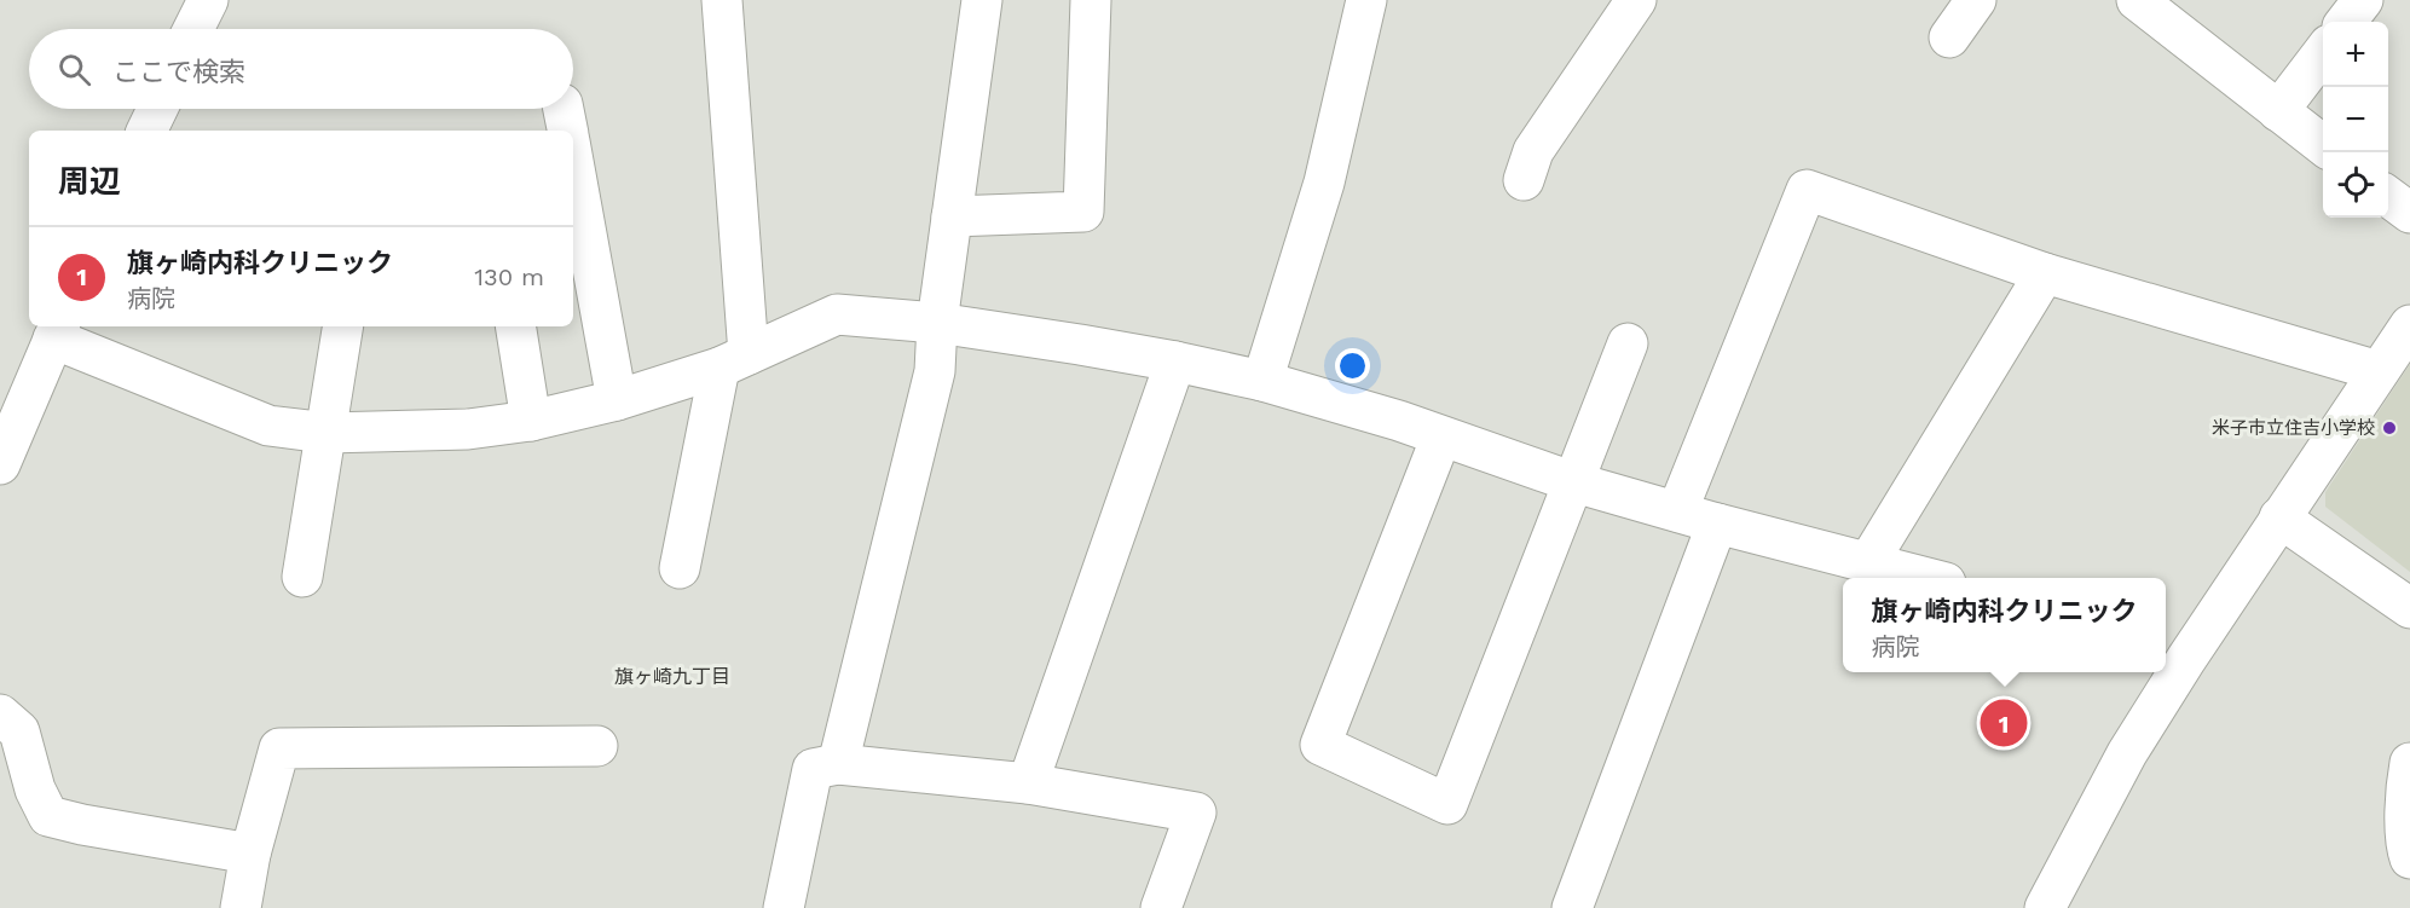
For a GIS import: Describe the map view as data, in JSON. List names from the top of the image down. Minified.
{"districts":["旗ヶ崎九丁目"],"places":["米子市立住吉小学校"],"page":{"map_buttons":["+","−"],"search":"ここで検索","heading":"周辺","list":[{"mark":"1","name":"旗ヶ崎内科クリニック","note":"病院","value":"130 m"}],"popup":["旗ヶ崎内科クリニック","病院"],"pins":"1"}}
